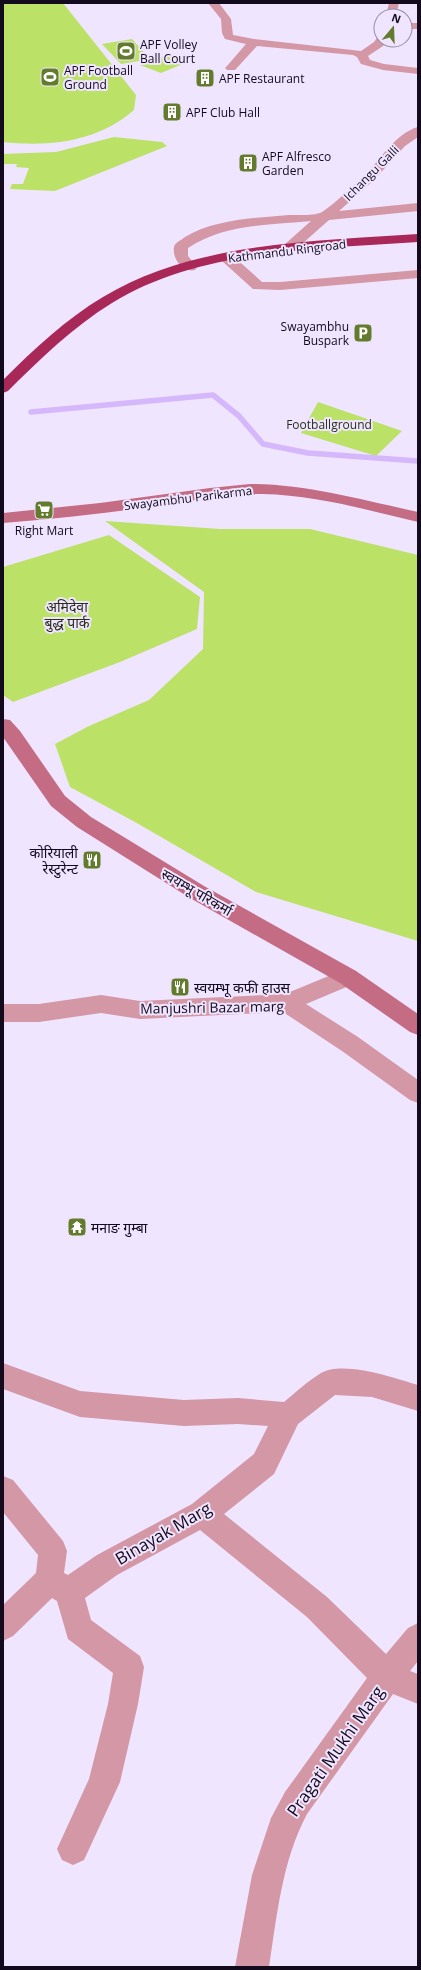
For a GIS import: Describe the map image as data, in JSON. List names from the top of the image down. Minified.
{"streets":{"highway":["Kathmandu Ringroad"],"main road":["Swayambhu Parikarma","स्वयम्भू परिकर्मा"],"street":["Ichangu Galli","Manjushri Bazar marg","Binayak Marg","Pragati Mukhi Marg"]},"crossings":[["Ichangu Galli","Kathmandu Ringroad"]],"parks":["Footballground","अमिदेवा बुद्ध पार्क"],"places":{"sports":["APF Volley Ball Court","APF Football Ground"],"building":["APF Restaurant","APF Club Hall","APF Alfresco Garden"],"parking":["Swayambhu Buspark"],"supermarket":["Right Mart"],"restaurant":["कोरियाली रेस्टुरेन्ट","स्वयम्भू कफी हाउस"],"temple":["मनाङ गुम्बा"]},"north":"top"}
